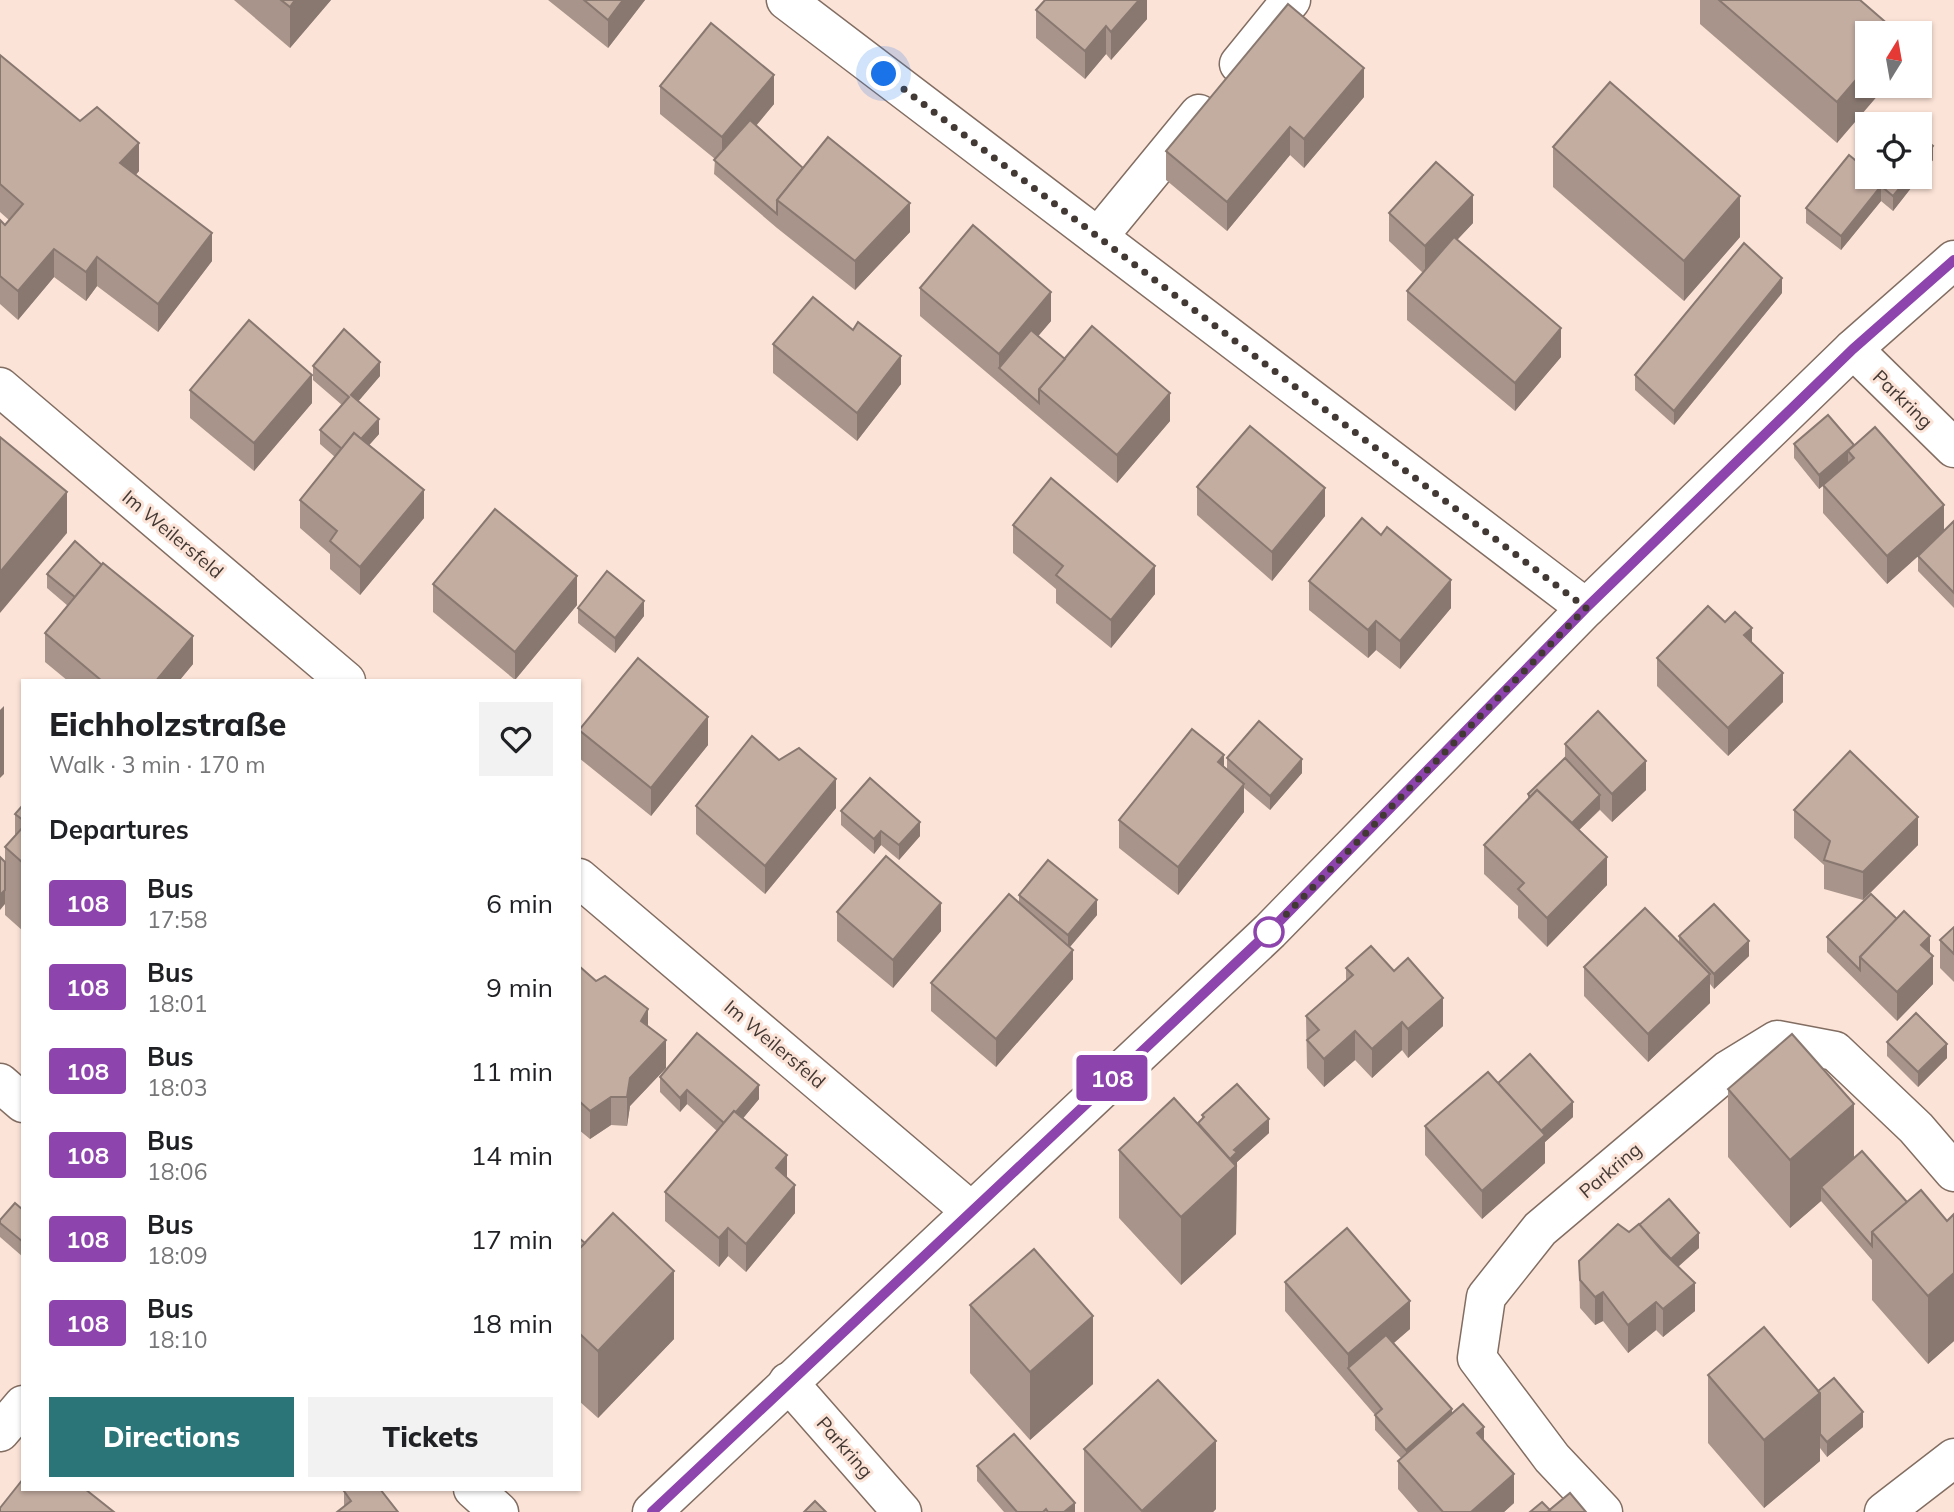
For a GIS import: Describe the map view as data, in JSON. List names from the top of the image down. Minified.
{"streets":{"street":["Parkring","Im Weilersfeld"]},"lines":["bus line 108"],"north":"top","page":{"on_map":"108","heading":[["Eichholzstraße","Walk · 3 min · 170 m"],"Departures"],"list":[{"mark":"108","name":"Bus","note":"17:58","value":"6 min"},{"mark":"108","name":"Bus","note":"18:01","value":"9 min"},{"mark":"108","name":"Bus","note":"18:03","value":"11 min"},{"mark":"108","name":"Bus","note":"18:06","value":"14 min"},{"mark":"108","name":"Bus","note":"18:09","value":"17 min"},{"mark":"108","name":"Bus","note":"18:10","value":"18 min"}],"buttons":["Directions","Tickets"]}}
